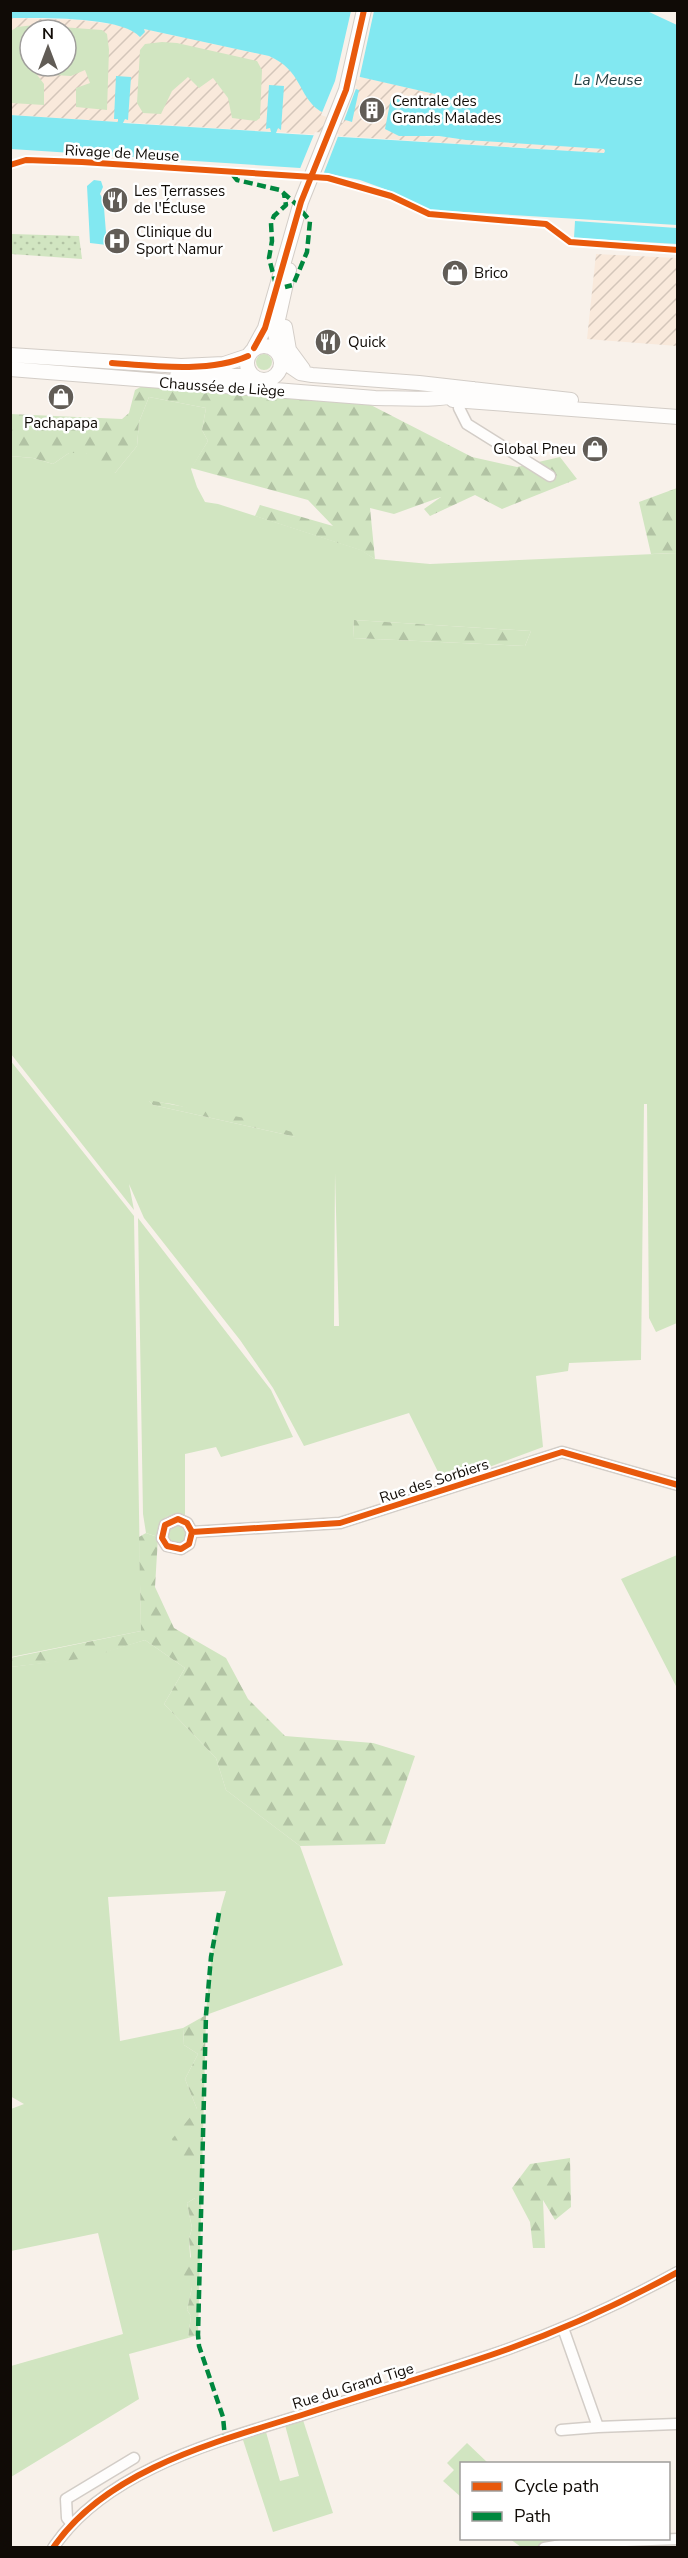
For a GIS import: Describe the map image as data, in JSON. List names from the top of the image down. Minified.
{"streets":{"main road":["Chaussée de Liège"],"street":["Rue des Sorbiers","Rue du Grand Tige"],"cycle path":["Rivage de Meuse"]},"water":["La Meuse"],"places":{"building":["Centrale des Grands Malades"],"restaurant":["Les Terrasses de l'Écluse","Quick"],"hospital":["Clinique du Sport Namur"],"shop":["Brico","Pachapapa","Global Pneu"]},"legend":["Cycle path","Path"],"north":"top"}
